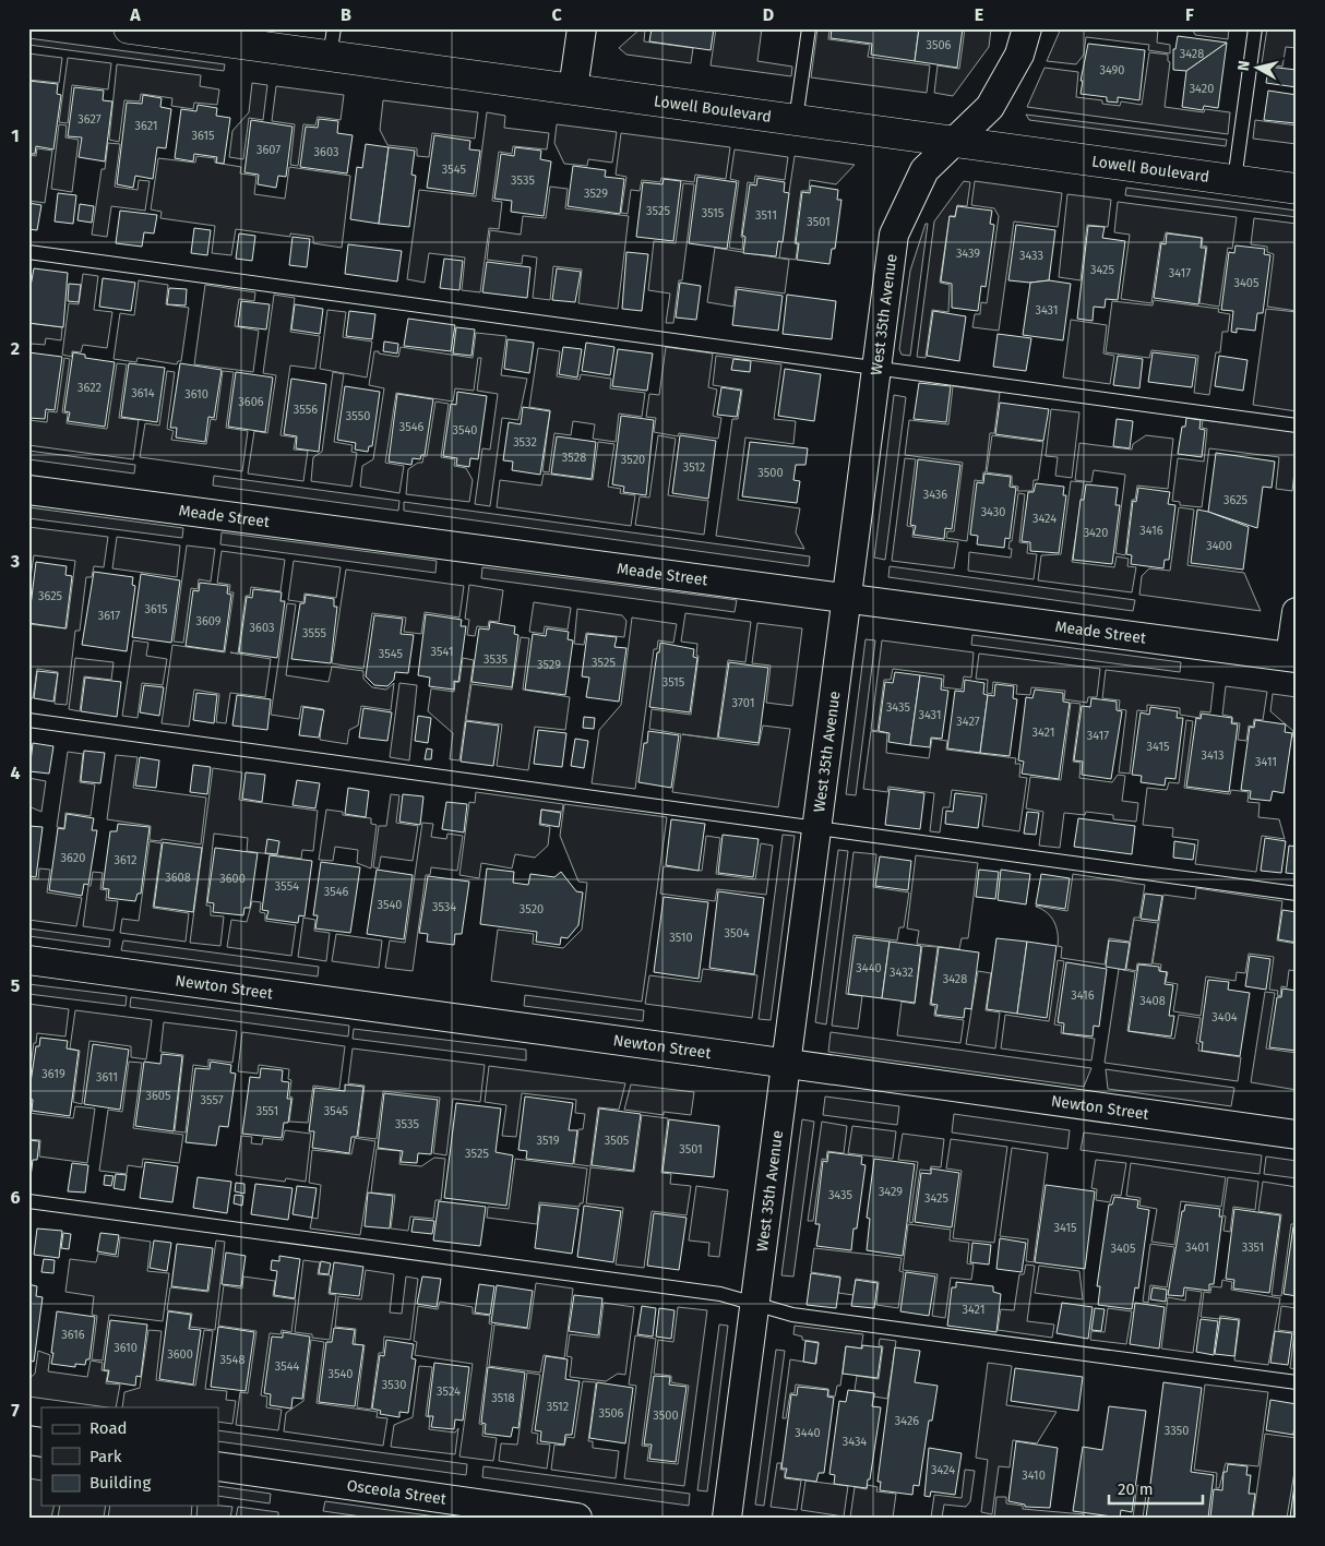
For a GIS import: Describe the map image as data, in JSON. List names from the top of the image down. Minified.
{"streets":{"street":["Lowell Boulevard","West 35th Avenue","Meade Street","Newton Street","Osceola Street"]},"crossings":[["Lowell Boulevard","West 35th Avenue"],["West 35th Avenue","Meade Street"],["West 35th Avenue","Newton Street"]],"house_numbers":["3506","3428","3490","3420","3627","3621","3615","3607","3603","3545","3535","3529","3525","3515","3511","3501","3439","3433","3425","3417","3405","3431","3622","3614","3610","3606","3556","3550","3546","3540","3532","3528","3520","3512","3500","3436","3625","3430","3424","3416","3420","3400","3625","3615","3617","3609","3603","3555","3541","3545","3535","3525","3529","3515","3701","3435","3431","3427","3421","3417","3415","3413","3411","3620","3612","3608","3600","3554","3546","3540","3534","3520","3504","3510","3440","3432","3428","3416","3408","3404","3619","3611","3605","3557","3551","3545","3535","3519","3505","3501","3525","3429","3435","3425","3415","3401","3351","3405","3421","3616","3610","3600","3548","3544","3540","3530","3524","3518","3512","3506","3500","3426","3350","3440","3434","3424","3410"],"legend":["Road","Park","Building"],"scale_bar":"20 m","north":"left","grid":{"columns":["A","B","C","D","E","F"],"rows":["1","2","3","4","5","6","7"]}}
